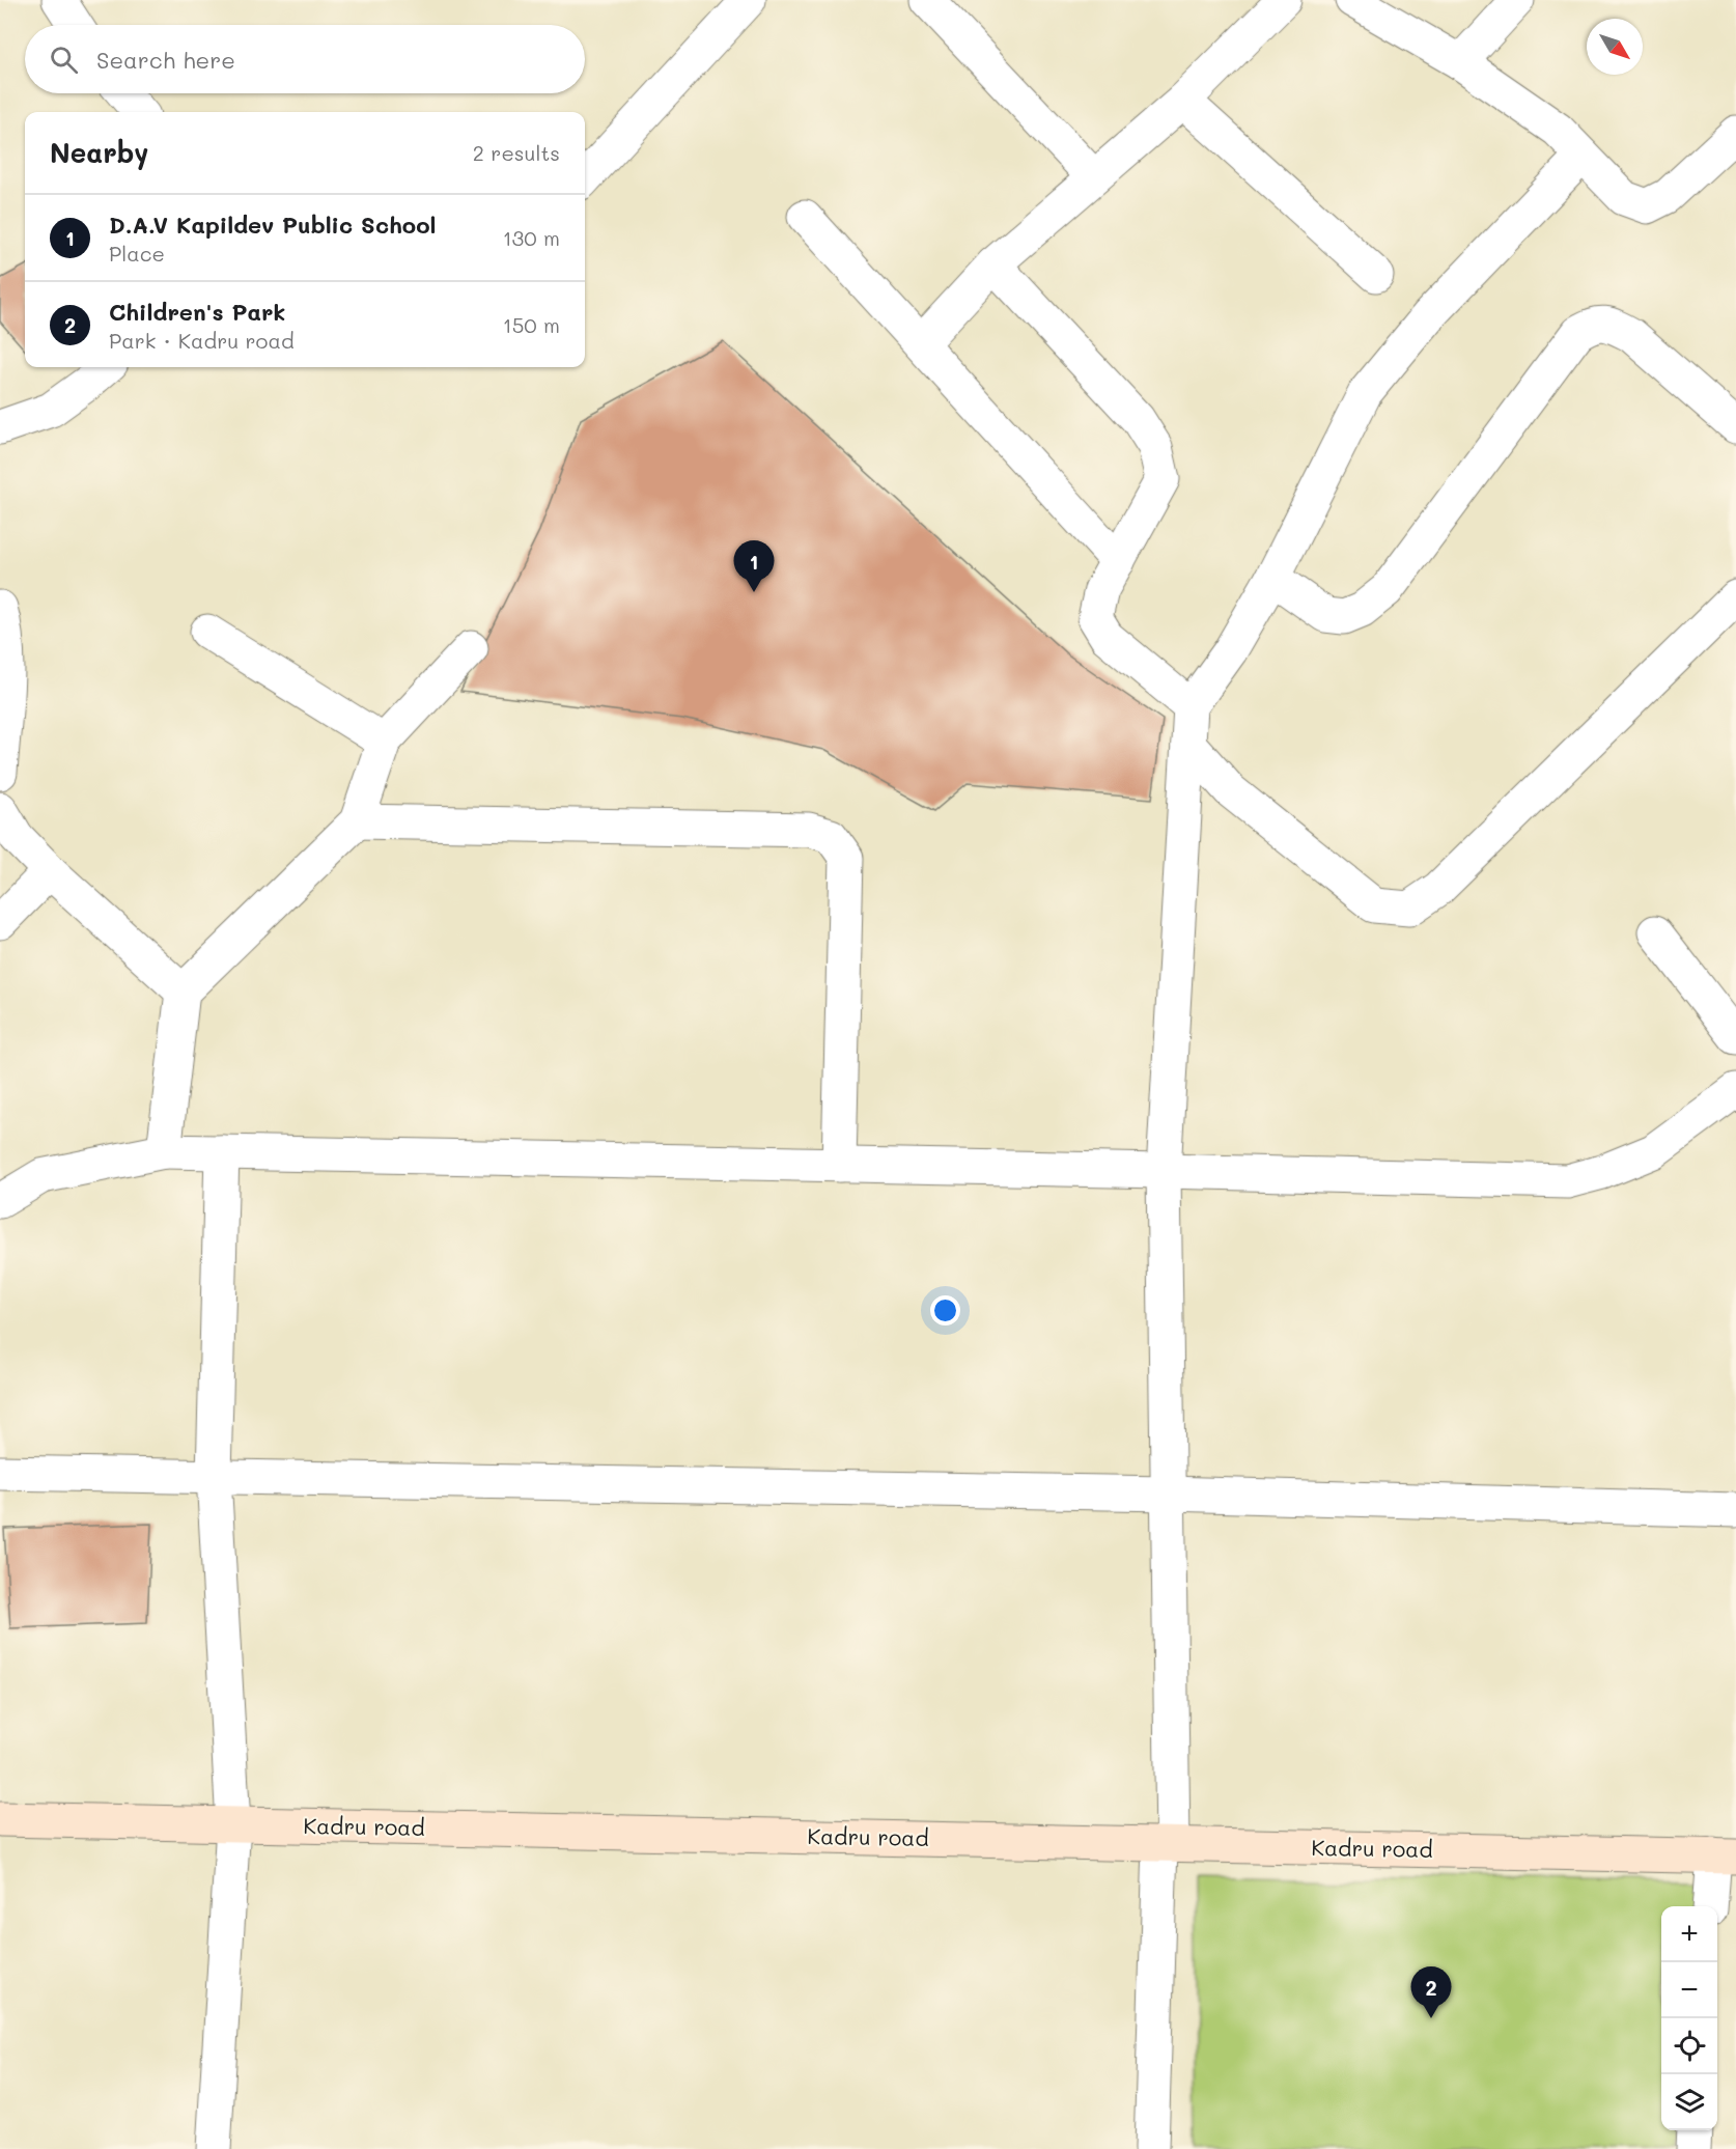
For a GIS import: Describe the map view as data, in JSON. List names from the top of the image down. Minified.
{"streets":{"main road":["Kadru road"]},"north":"bottom right","page":{"search":"Search here","heading":["Nearby","2 results"],"list":[{"mark":"1","name":"D.A.V Kapildev Public School","note":"Place","value":"130 m"},{"mark":"2","name":"Children's Park","note":"Park · Kadru road","value":"150 m"}],"pins":["1","2"],"map_buttons":["+","−"]}}
